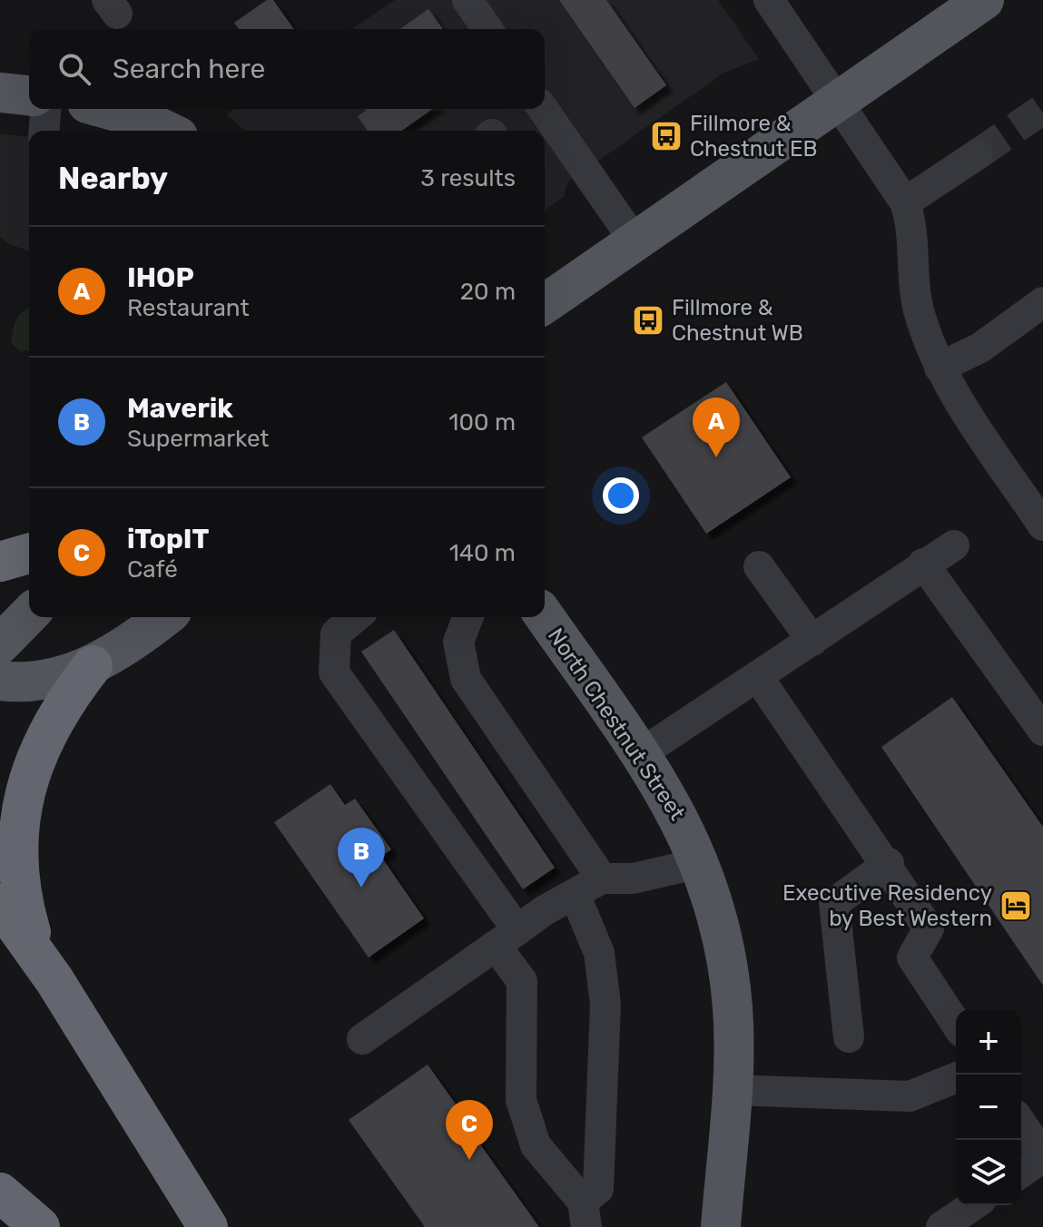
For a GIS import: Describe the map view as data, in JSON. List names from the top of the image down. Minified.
{"streets":{"main road":["North Chestnut Street"]},"places":{"bus stop":["Fillmore & Chestnut EB","Fillmore & Chestnut WB"],"hotel":["Executive Residency by Best Western"]},"page":{"search":"Search here","heading":["Nearby","3 results"],"list":[{"mark":"A","name":"IHOP","note":"Restaurant","value":"20 m"},{"mark":"B","name":"Maverik","note":"Supermarket","value":"100 m"},{"mark":"C","name":"iTopIT","note":"Café","value":"140 m"}],"pins":["A","B","C"],"map_buttons":["+","−"]}}
